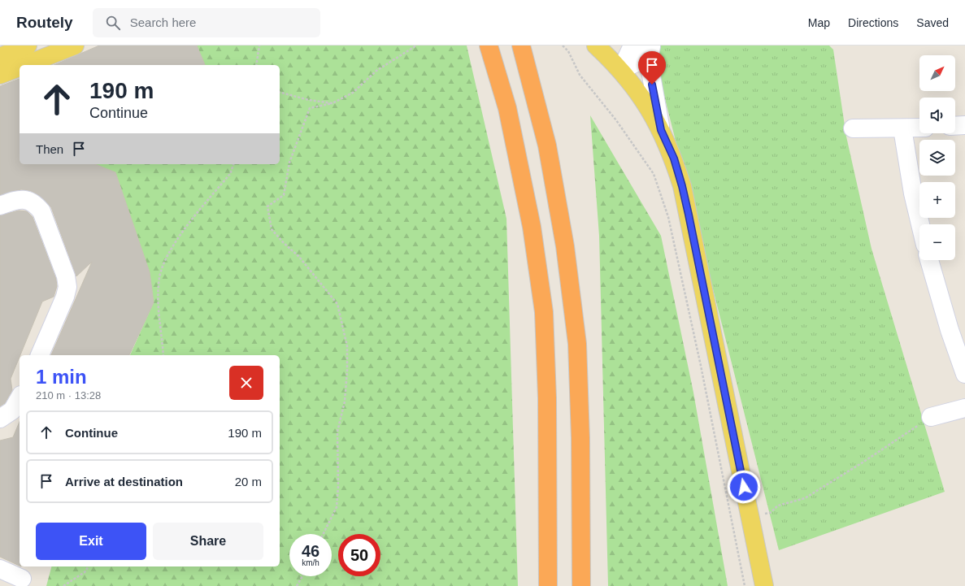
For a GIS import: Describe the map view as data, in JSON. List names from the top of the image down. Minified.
{"north":"top right","page":{"header":"Routely","search":"Search here","nav":["Map","Directions","Saved"],"map_buttons":["+","−"],"turn":["190 m","Continue"],"then":"Then","heading":["1 min","210 m · 13:28"],"list":[{"name":"Continue","value":"190 m"},{"name":"Arrive at destination","value":"20 m"}],"buttons":["Exit","Share"],"speed":"46 km/h","limit":"50"}}
